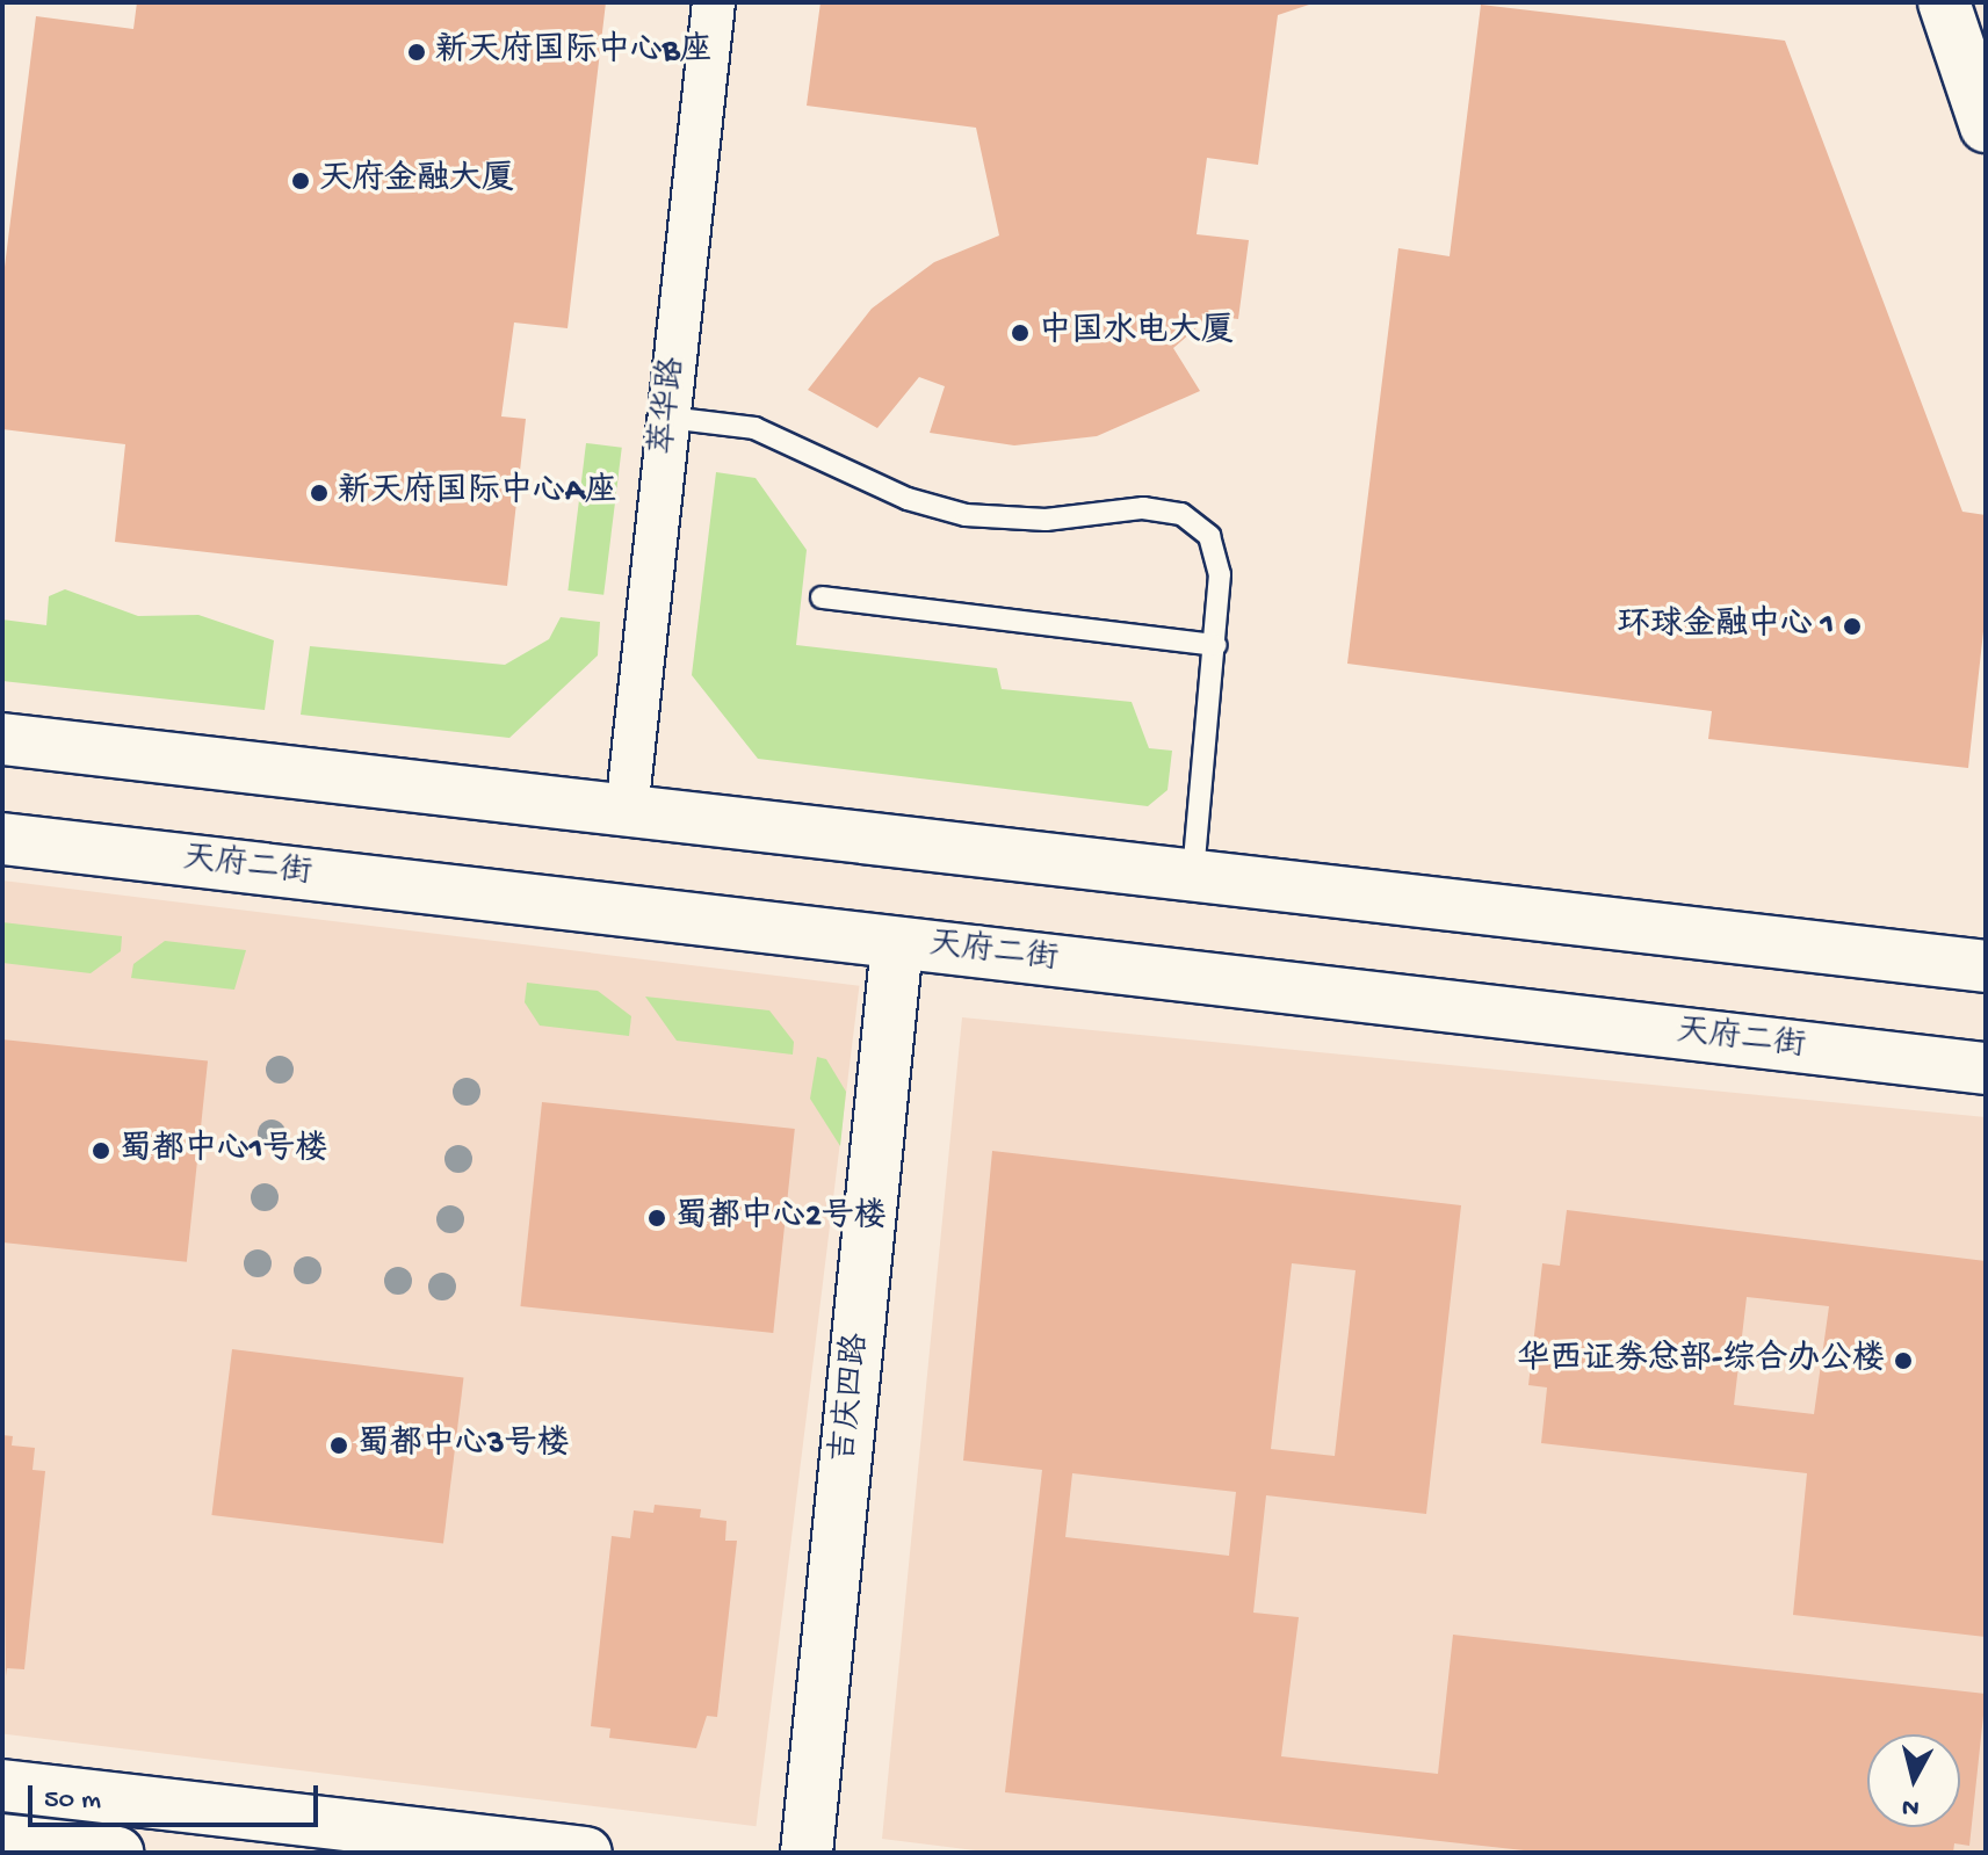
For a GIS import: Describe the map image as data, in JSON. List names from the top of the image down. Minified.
{"streets":{"main road":["天府二街","吉庆四路"],"street":["萃华路"]},"crossings":[["天府二街","吉庆四路"]],"places":["新天府国际中心B座","天府金融大厦","中国水电大厦","新天府国际中心A座","环球金融中心 1","蜀都中心1号楼","蜀都中心2号楼","华西证券总部-综合办公楼","蜀都中心3号楼"],"scale_bar":"50 m","north":"bottom"}
